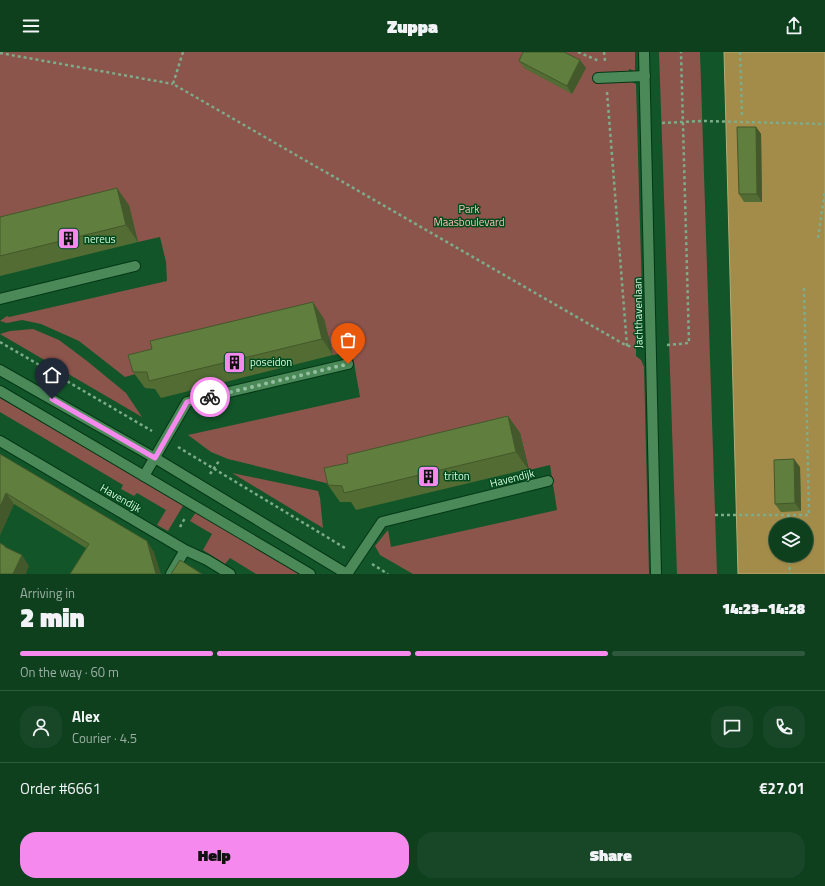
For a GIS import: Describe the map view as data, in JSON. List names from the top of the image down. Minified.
{"streets":{"street":["Jachthavenlaan","Havendijk"]},"parks":["Park Maasboulevard"],"places":{"building":["nereus","poseidon","triton"]},"page":{"header":"Zuppa","heading":["2 min","Arriving in","14:23–14:28"],"panel":["Alex","Courier · 4.5","Order #6661","€27.01"],"bar":"On the way · 60 m","buttons":["Help","Share"]}}
